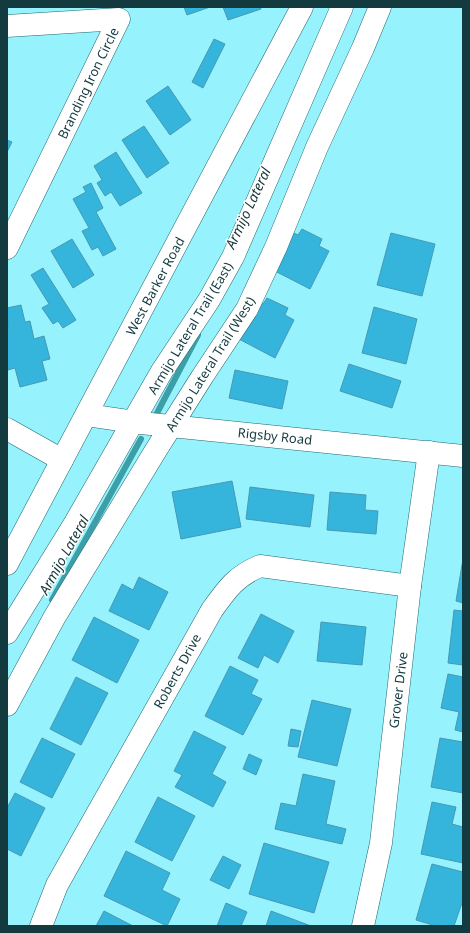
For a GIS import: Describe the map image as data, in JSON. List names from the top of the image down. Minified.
{"streets":{"street":["Branding Iron Circle","West Barker Road","Armijo Lateral Trail (East)","Armijo Lateral Trail (West)","Rigsby Road","Roberts Drive","Grover Drive"]},"crossings":[["West Barker Road","Rigsby Road"],["Armijo Lateral Trail (East)","Rigsby Road"],["Armijo Lateral Trail (West)","Rigsby Road"],["Rigsby Road","Grover Drive"],["Roberts Drive","Grover Drive"]],"water":["Armijo Lateral"]}
